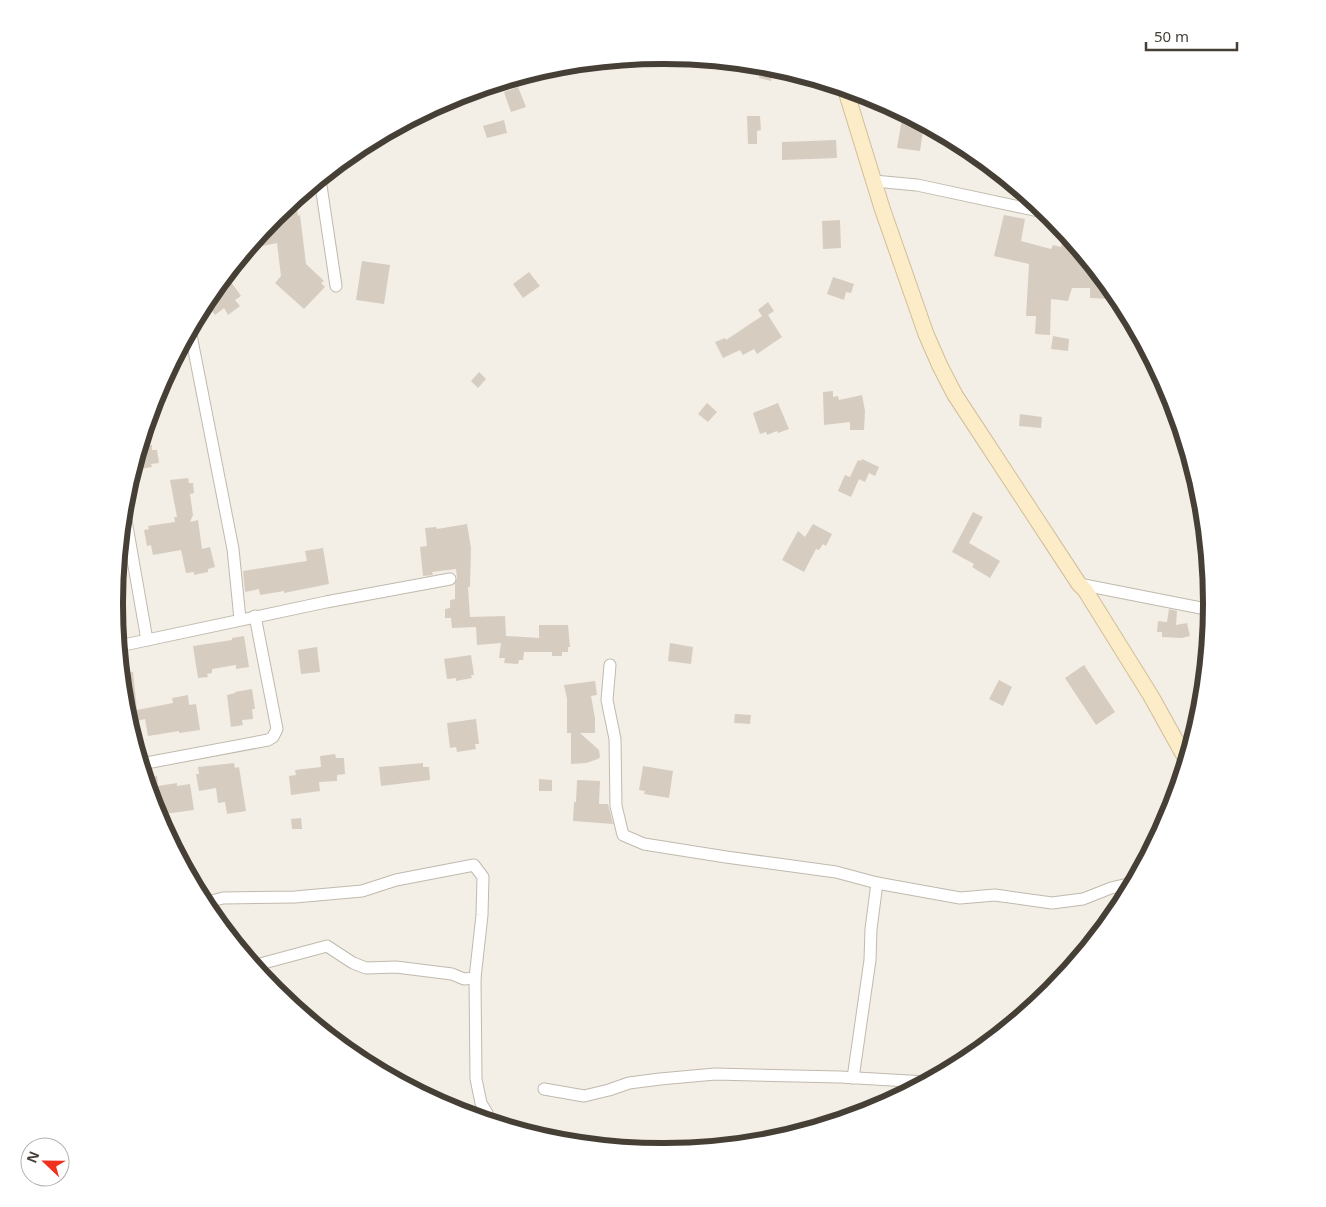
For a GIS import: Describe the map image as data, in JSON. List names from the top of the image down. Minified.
{"scale_bar":"50 m","north":"left"}
